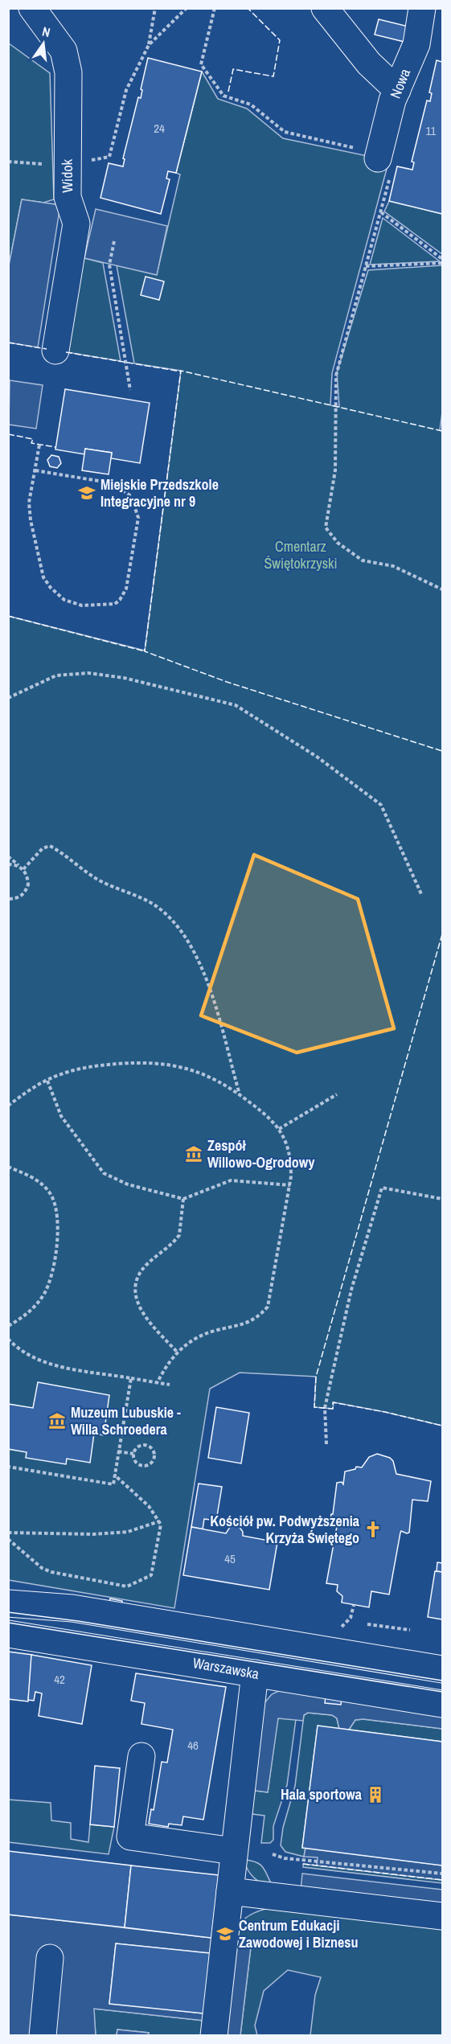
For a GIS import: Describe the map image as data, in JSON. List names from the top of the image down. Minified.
{"streets":{"main road":["Nowa","Widok","Warszawska"]},"parks":["Cmentarz Świętokrzyski"],"places":{"school or university":["Miejskie Przedszkole Integracyjne nr 9","Centrum Edukacji Zawodowej i Biznesu"],"museum":["Zespół Willowo-Ogrodowy","Muzeum Lubuskie - Willa Schroedera"],"church":["Kościół pw. Podwyższenia Krzyża Świętego"],"building":["Hala sportowa"]},"house_numbers":["24","11","45","42","46"],"north":"top"}
